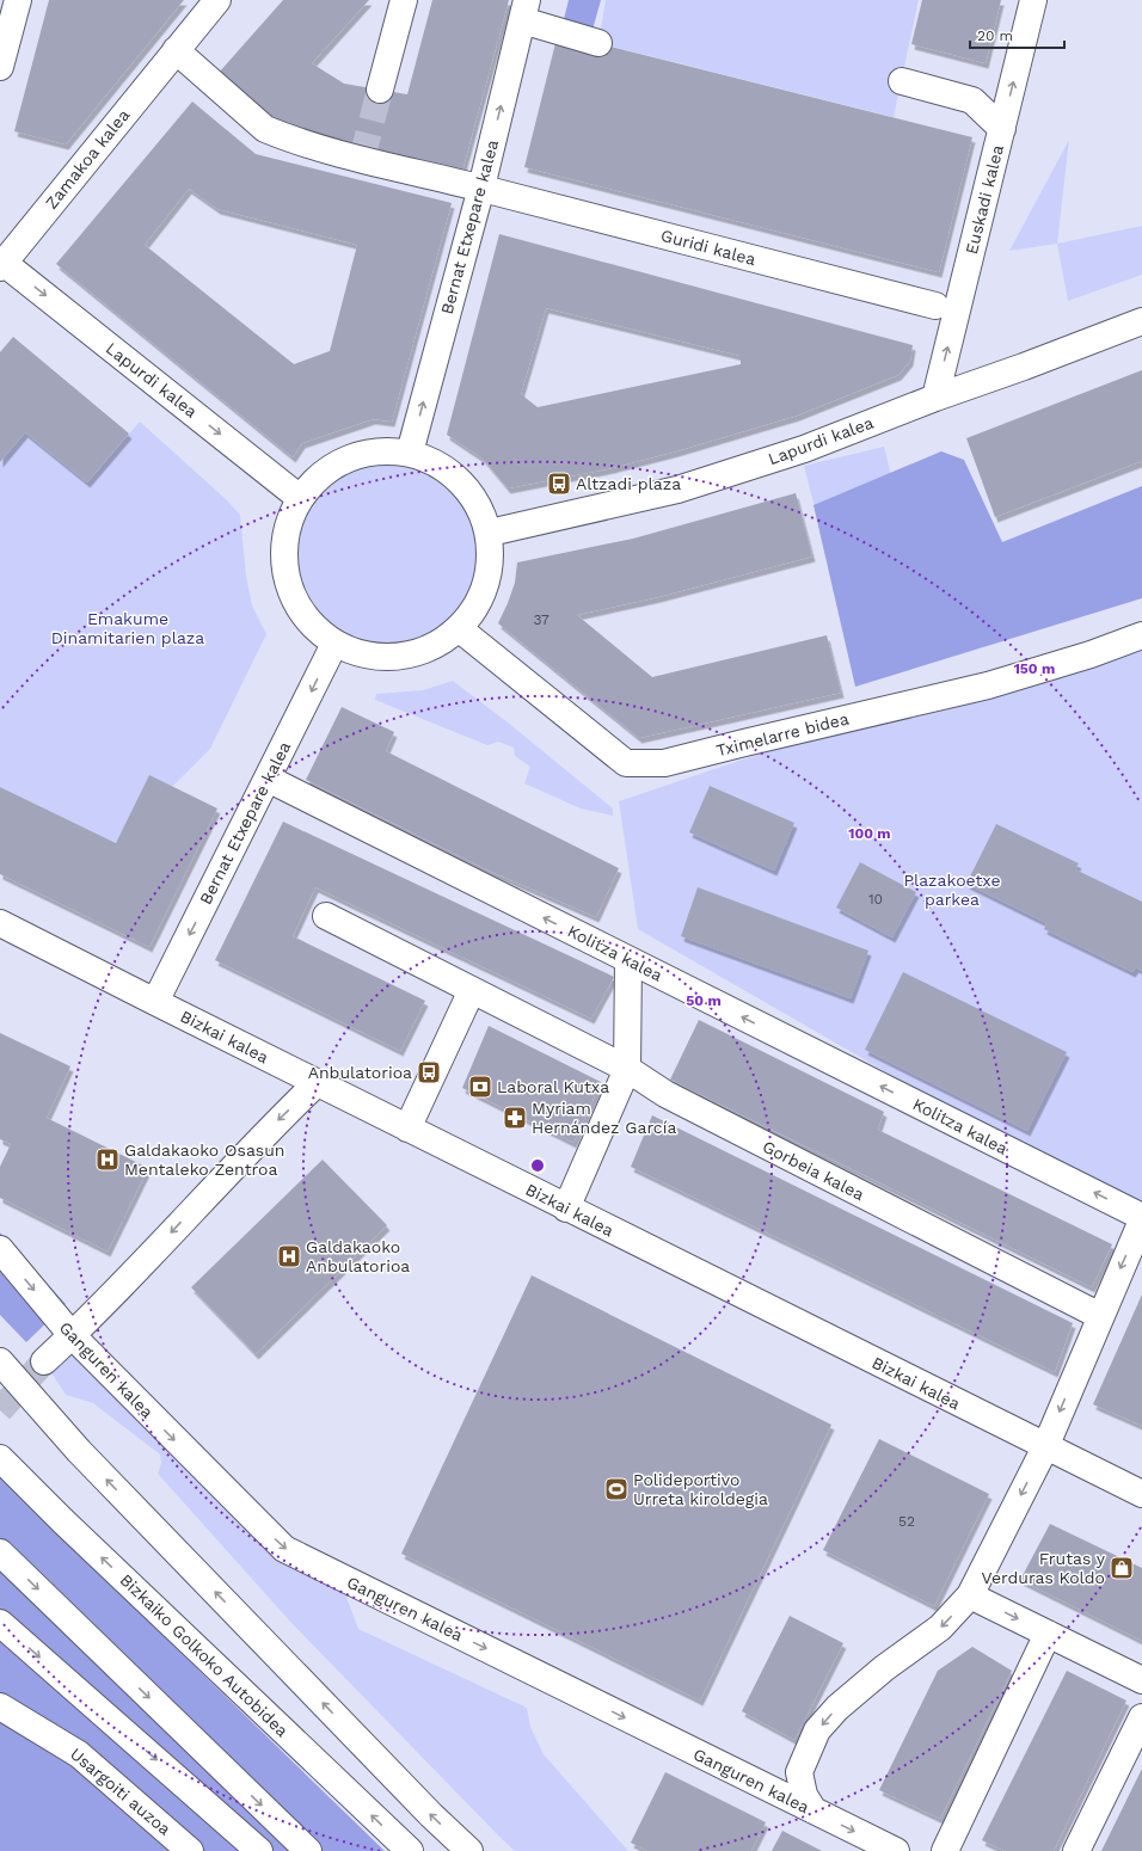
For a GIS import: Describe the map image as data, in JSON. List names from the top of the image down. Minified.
{"streets":{"main road":["Zamakoa kalea","Euskadi kalea","Bernat Etxepare kalea","Guridi kalea","Lapurdi kalea","Tximelarre bidea","Kolitza kalea","Bizkai kalea","Gorbeia kalea","Ganguren kalea","Bizkaiko Golkoko Autobidea","Usargoiti auzoa"]},"crossings":[["Zamakoa kalea","Guridi kalea"],["Zamakoa kalea","Lapurdi kalea"],["Euskadi kalea","Lapurdi kalea"],["Bernat Etxepare kalea","Guridi kalea"],["Bernat Etxepare kalea","Kolitza kalea"],["Bernat Etxepare kalea","Bizkai kalea"]],"one_way":["Euskadi kalea","Lapurdi kalea"],"parks":["Emakume Dinamitarien plaza","Plazakoetxe parkea"],"places":{"bus stop":["Altzadi plaza","Anbulatorioa"],"bank":["Laboral Kutxa"],"pharmacy":["Myriam Hernández García"],"hospital":["Galdakaoko Osasun Mentaleko Zentroa","Galdakaoko Anbulatorioa"],"sports":["Polideportivo Urreta kiroldegia"],"shop":["Frutas y Verduras Koldo"]},"house_numbers":["37","10","52"],"scale_bar":"20 m","rings":["150 m","100 m","50 m"]}
